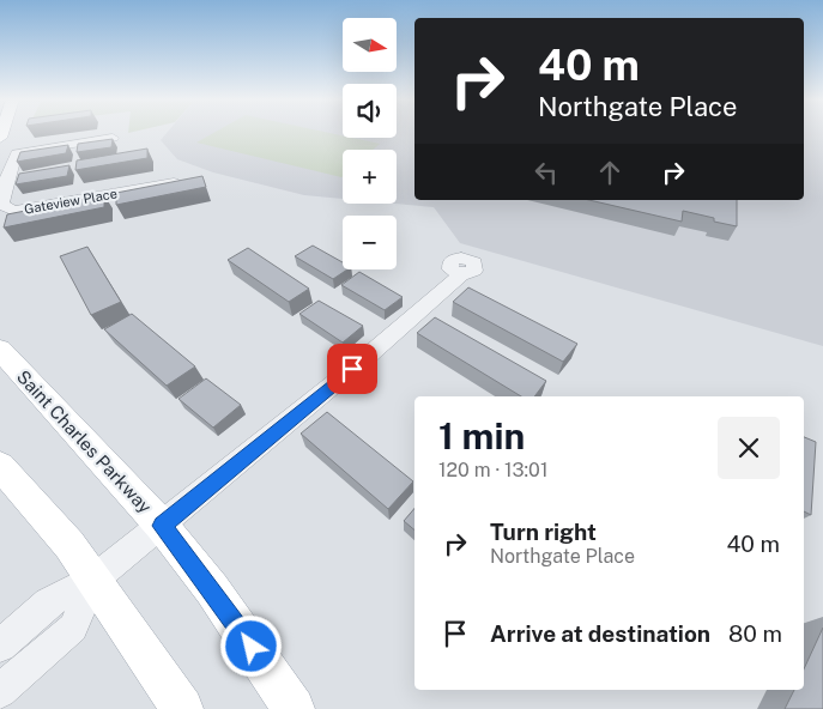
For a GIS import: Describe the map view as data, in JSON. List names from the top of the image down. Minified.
{"streets":{"main road":["Saint Charles Parkway"],"street":["Gateview Place"]},"north":"right","page":{"map_buttons":["+","−"],"turn":["40 m","Northgate Place"],"heading":["1 min","120 m · 13:01"],"list":[{"name":"Turn right","note":"Northgate Place","value":"40 m"},{"name":"Arrive at destination","value":"80 m"}]}}
